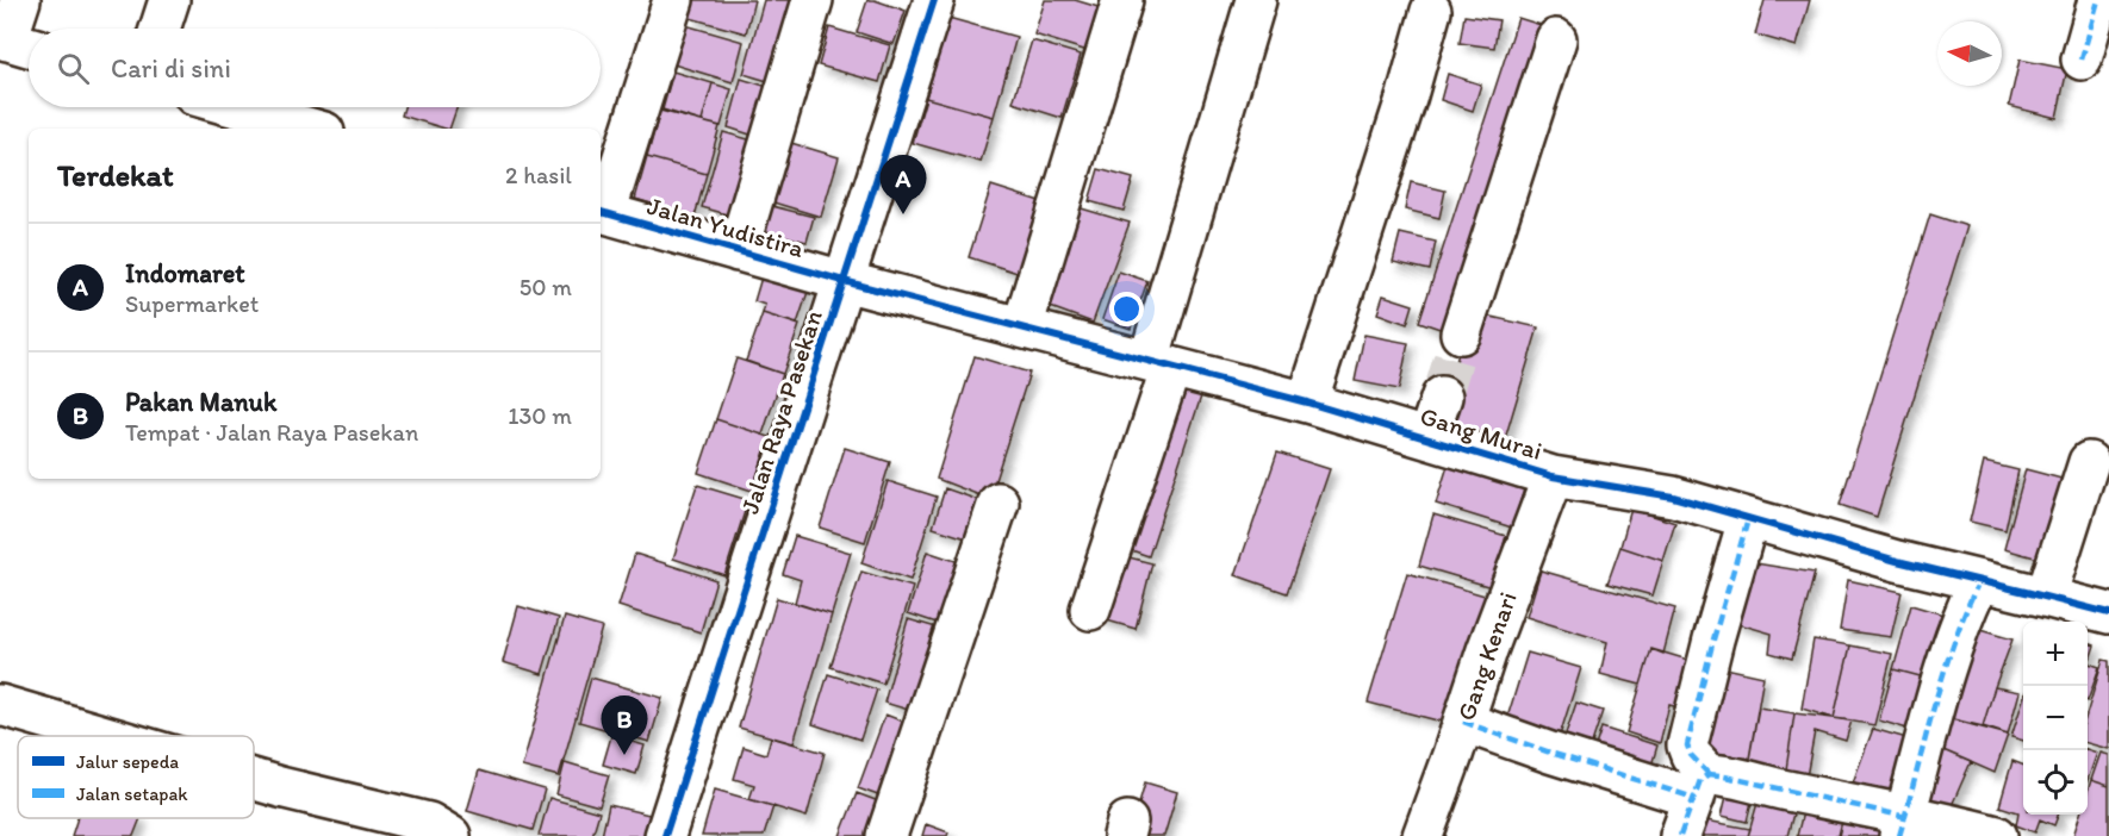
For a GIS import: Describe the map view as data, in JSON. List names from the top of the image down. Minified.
{"streets":{"street":["Jalan Yudistira","Jalan Raya Pasekan","Gang Murai","Gang Kenari"]},"crossings":[["Jalan Yudistira","Jalan Raya Pasekan"],["Jalan Yudistira","Gang Murai"],["Jalan Raya Pasekan","Gang Murai"],["Gang Murai","Gang Kenari"]],"legend":["Jalur sepeda","Jalan setapak"],"north":"left","page":{"search":"Cari di sini","heading":["Terdekat","2 hasil"],"pins":["A","B"],"list":[{"mark":"A","name":"Indomaret","note":"Supermarket","value":"50 m"},{"mark":"B","name":"Pakan Manuk","note":"Tempat · Jalan Raya Pasekan","value":"130 m"}],"map_buttons":["+","−"]}}
